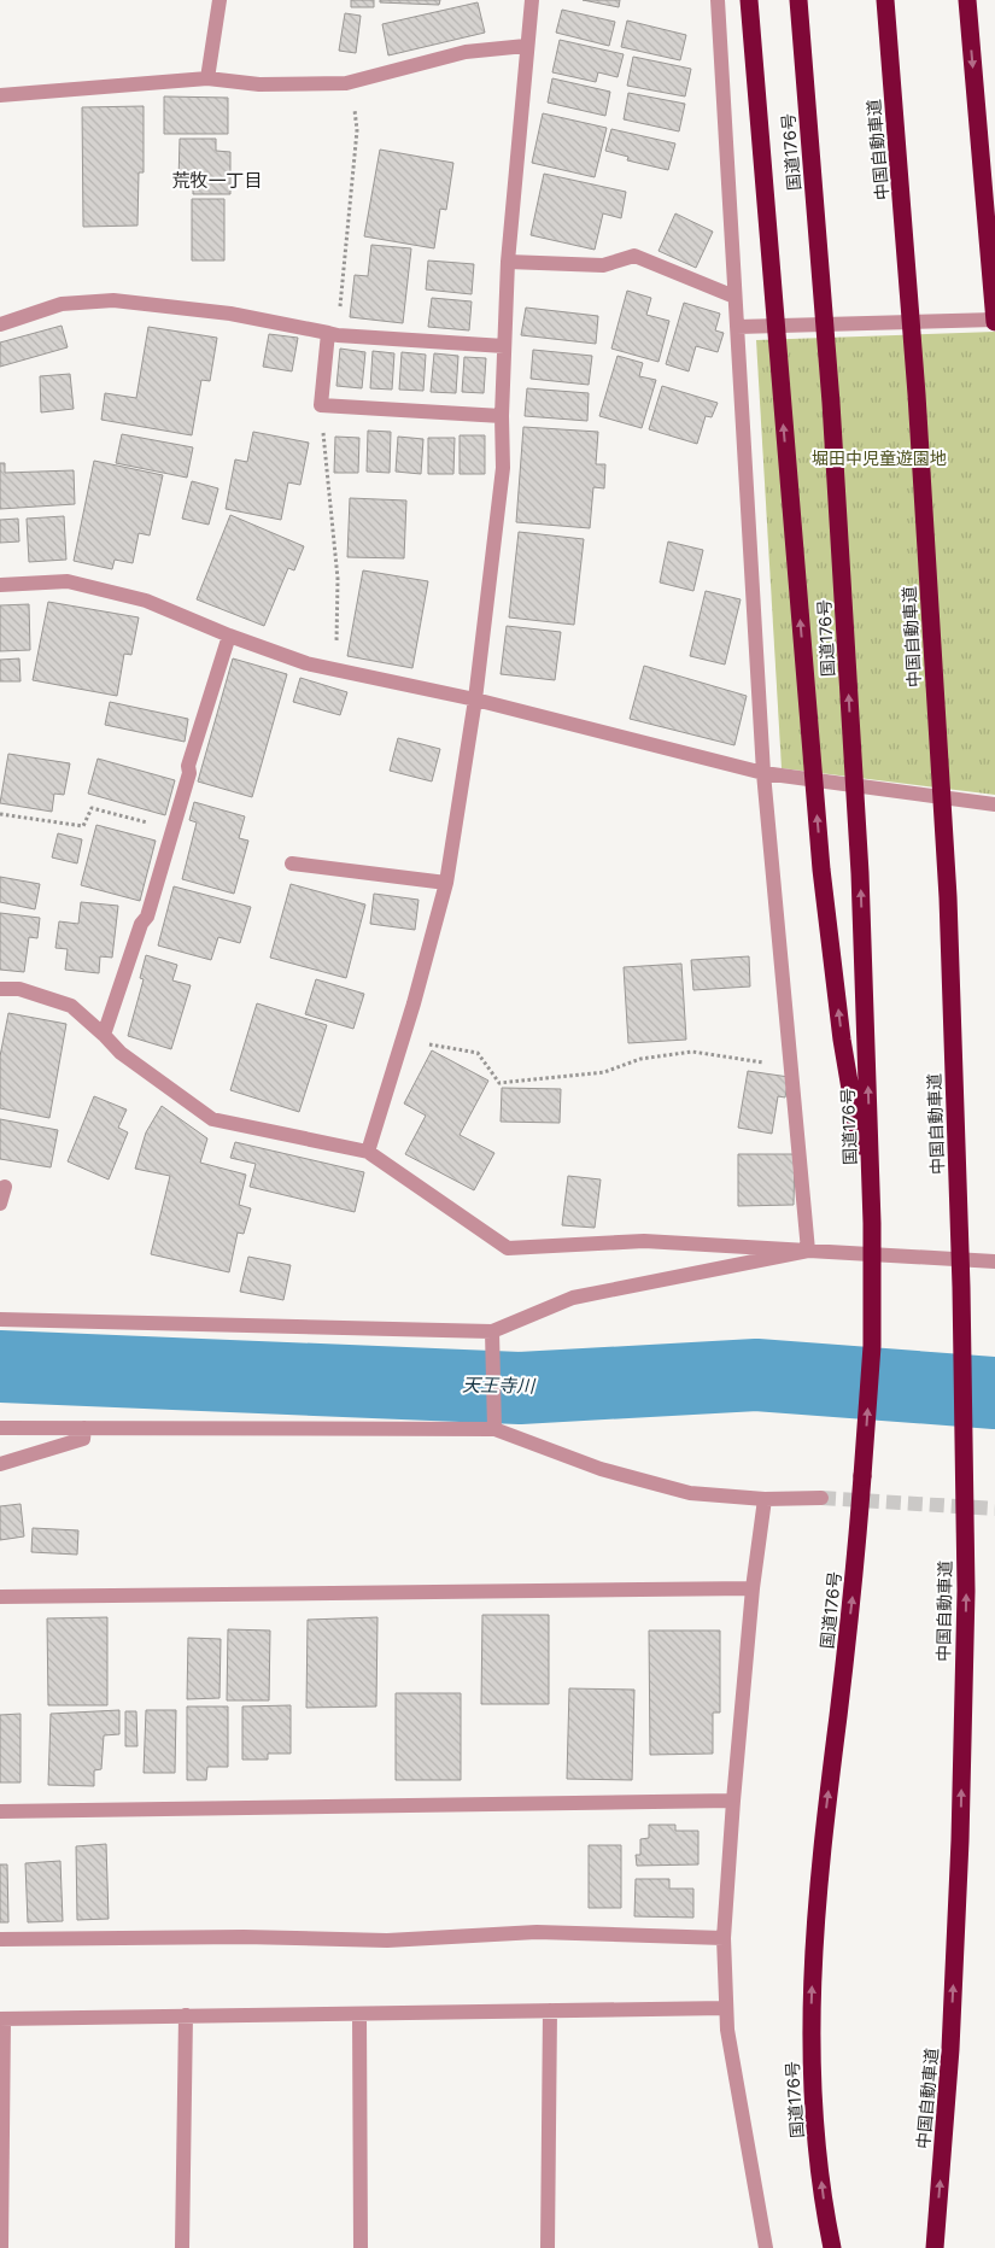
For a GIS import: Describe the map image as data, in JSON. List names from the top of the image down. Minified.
{"streets":{"highway":["中国自動車道","国道176号"]},"districts":["荒牧一丁目"],"water":["天王寺川"],"parks":["堀田中児童遊園地"]}
